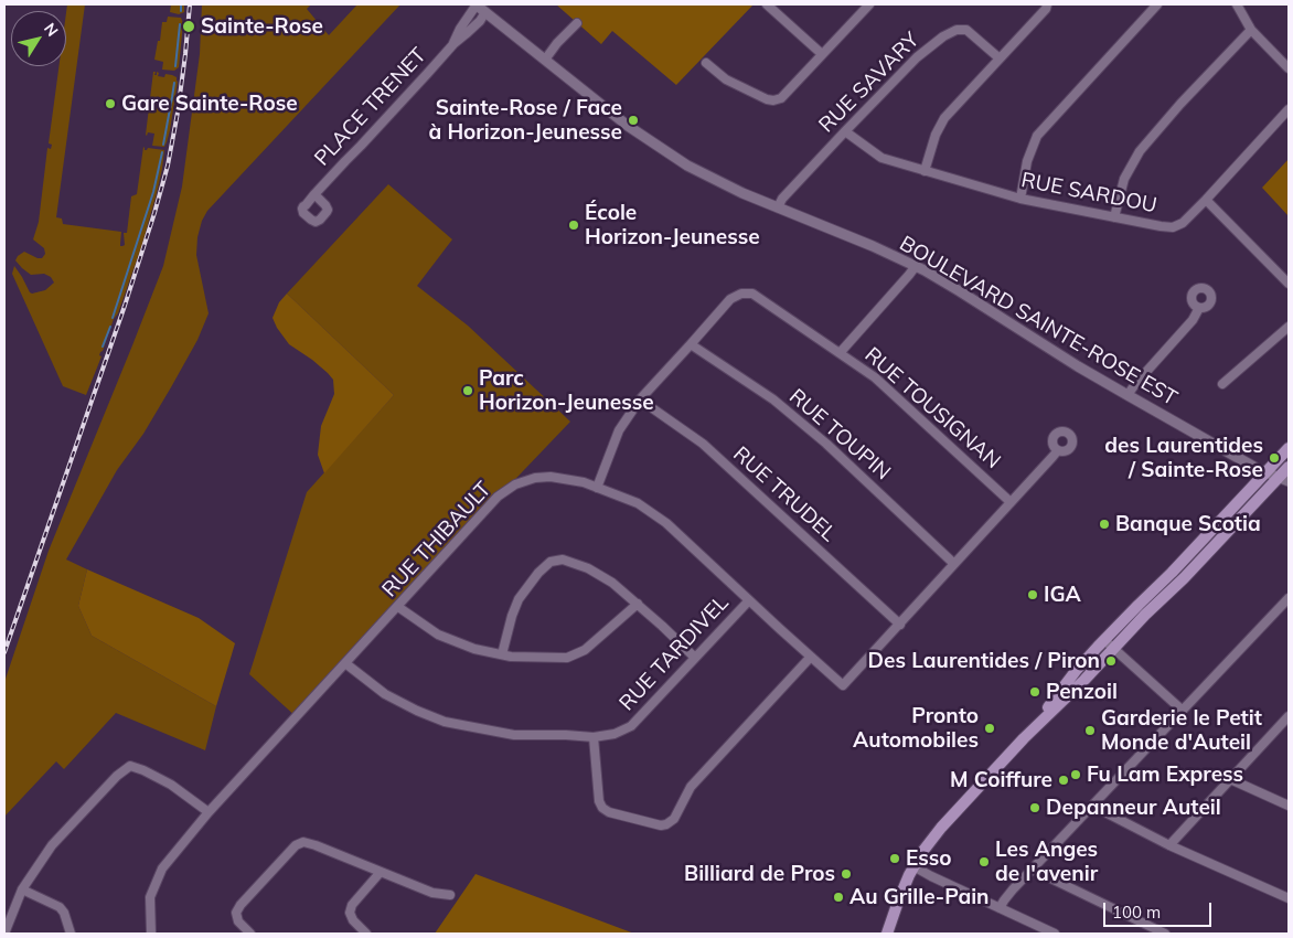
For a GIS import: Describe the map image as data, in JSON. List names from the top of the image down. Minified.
{"streets":{"street":["RUE SAVARY","PLACE TRENET","RUE SARDOU","BOULEVARD SAINTE-ROSE EST","RUE TOUSIGNAN","RUE TOUPIN","RUE TRUDEL","RUE THIBAULT","RUE TARDIVEL"]},"crossings":[["RUE SAVARY","RUE SARDOU"],["RUE SAVARY","BOULEVARD SAINTE-ROSE EST"],["PLACE TRENET","BOULEVARD SAINTE-ROSE EST"],["RUE TOUSIGNAN","RUE TOUPIN"],["RUE TOUSIGNAN","RUE TRUDEL"],["RUE TOUSIGNAN","RUE THIBAULT"],["RUE TRUDEL","RUE THIBAULT"],["RUE THIBAULT","RUE TARDIVEL"]],"places":["Sainte-Rose","Gare Sainte-Rose","Sainte-Rose / Face à Horizon-Jeunesse","École Horizon-Jeunesse","Parc Horizon-Jeunesse","des Laurentides / Sainte-Rose","Banque Scotia","IGA","Des Laurentides / Piron","Penzoil","Pronto Automobiles","Garderie le Petit Monde d'Auteil","Fu Lam Express","M Coiffure","Depanneur Auteil","Esso","Les Anges de l'avenir","Billiard de Pros","Au Grille-Pain"],"scale_bar":"100 m","north":"top right"}
